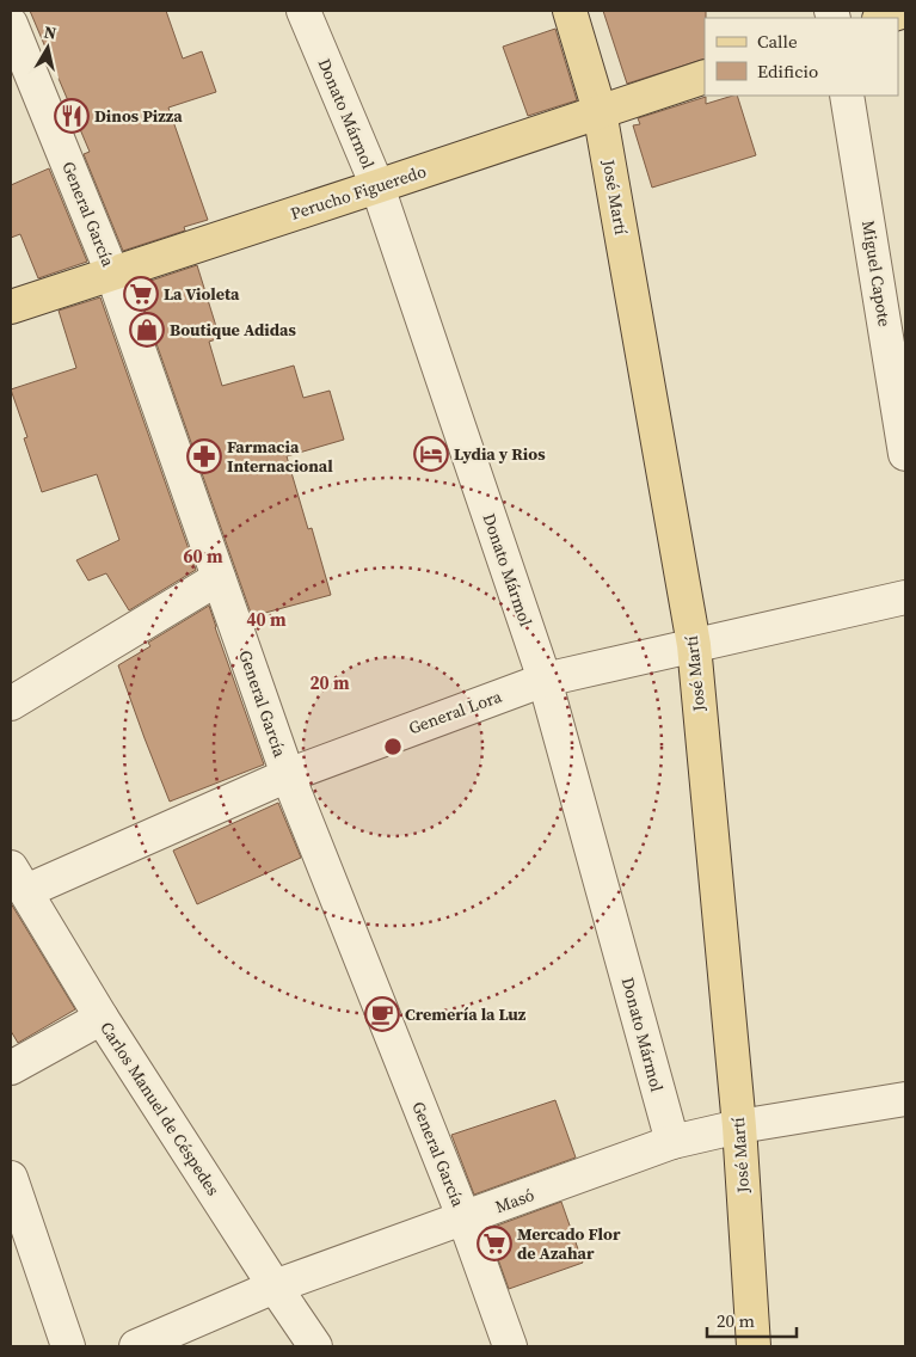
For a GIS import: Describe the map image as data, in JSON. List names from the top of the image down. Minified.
{"streets":{"main road":["Perucho Figueredo","José Martí"],"street":["Donato Mármol","General García","Miguel Capote","General Lora","Carlos Manuel de Céspedes","Masó"]},"crossings":[["Donato Mármol","Perucho Figueredo"],["Donato Mármol","General Lora"],["Donato Mármol","Masó"],["Perucho Figueredo","José Martí"],["Perucho Figueredo","General García"],["José Martí","General Lora"],["José Martí","Masó"],["General García","General Lora"],["General García","Masó"],["General Lora","Carlos Manuel de Céspedes"],["Carlos Manuel de Céspedes","Masó"]],"places":{"restaurant":["Dinos Pizza"],"supermarket":["La Violeta","Mercado Flor de Azahar"],"shop":["Boutique Adidas"],"hotel":["Lydia y Rios"],"pharmacy":["Farmacia Internacional"],"cafe":["Cremería la Luz"]},"legend":["Calle","Edificio"],"scale_bar":"20 m","north":"top","rings":["60 m","40 m","20 m"]}
